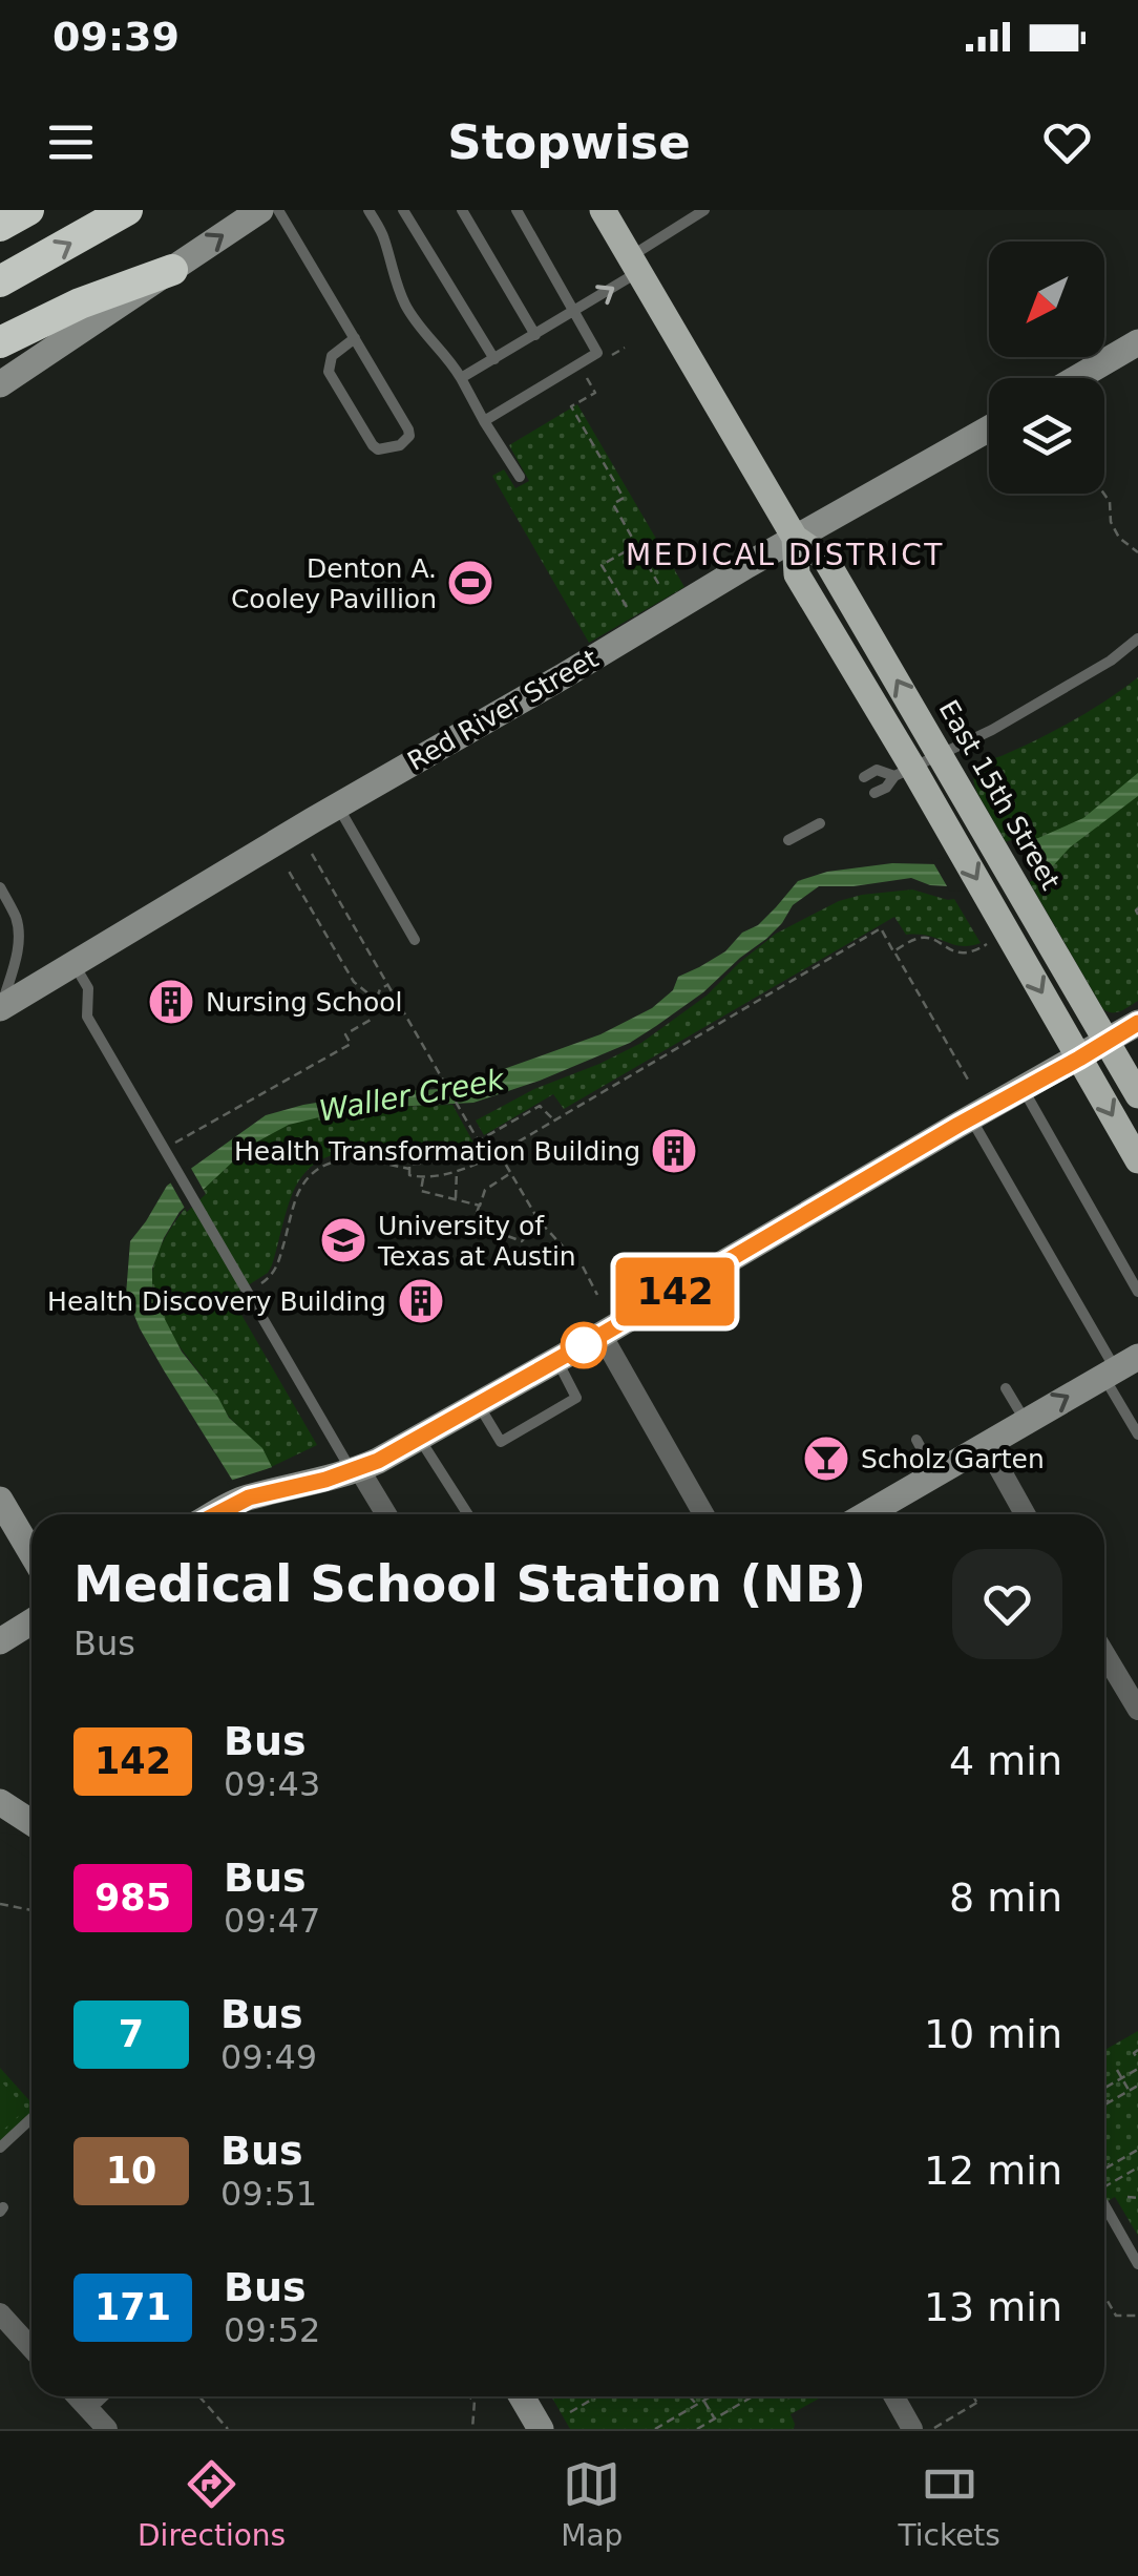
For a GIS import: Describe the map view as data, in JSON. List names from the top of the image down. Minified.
{"streets":{"main road":["Red River Street","East 15th Street"]},"crossings":[["Red River Street","East 15th Street"]],"districts":["MEDICAL DISTRICT"],"water":["Waller Creek"],"places":{"sports":["Denton A. Cooley Pavillion"],"building":["Nursing School","Health Transformation Building","Health Discovery Building"],"school or university":["University of Texas at Austin"],"bar":["Scholz Garten"]},"lines":["bus line 142"],"north":"bottom left","page":{"status":"09:39","header":"Stopwise","on_map":"142","heading":["Medical School Station (NB)","Bus"],"list":[{"mark":"142","name":"Bus","note":"09:43","value":"4 min"},{"mark":"985","name":"Bus","note":"09:47","value":"8 min"},{"mark":"7","name":"Bus","note":"09:49","value":"10 min"},{"mark":"10","name":"Bus","note":"09:51","value":"12 min"},{"mark":"171","name":"Bus","note":"09:52","value":"13 min"}],"tabs":["Directions","Map","Tickets"]}}
